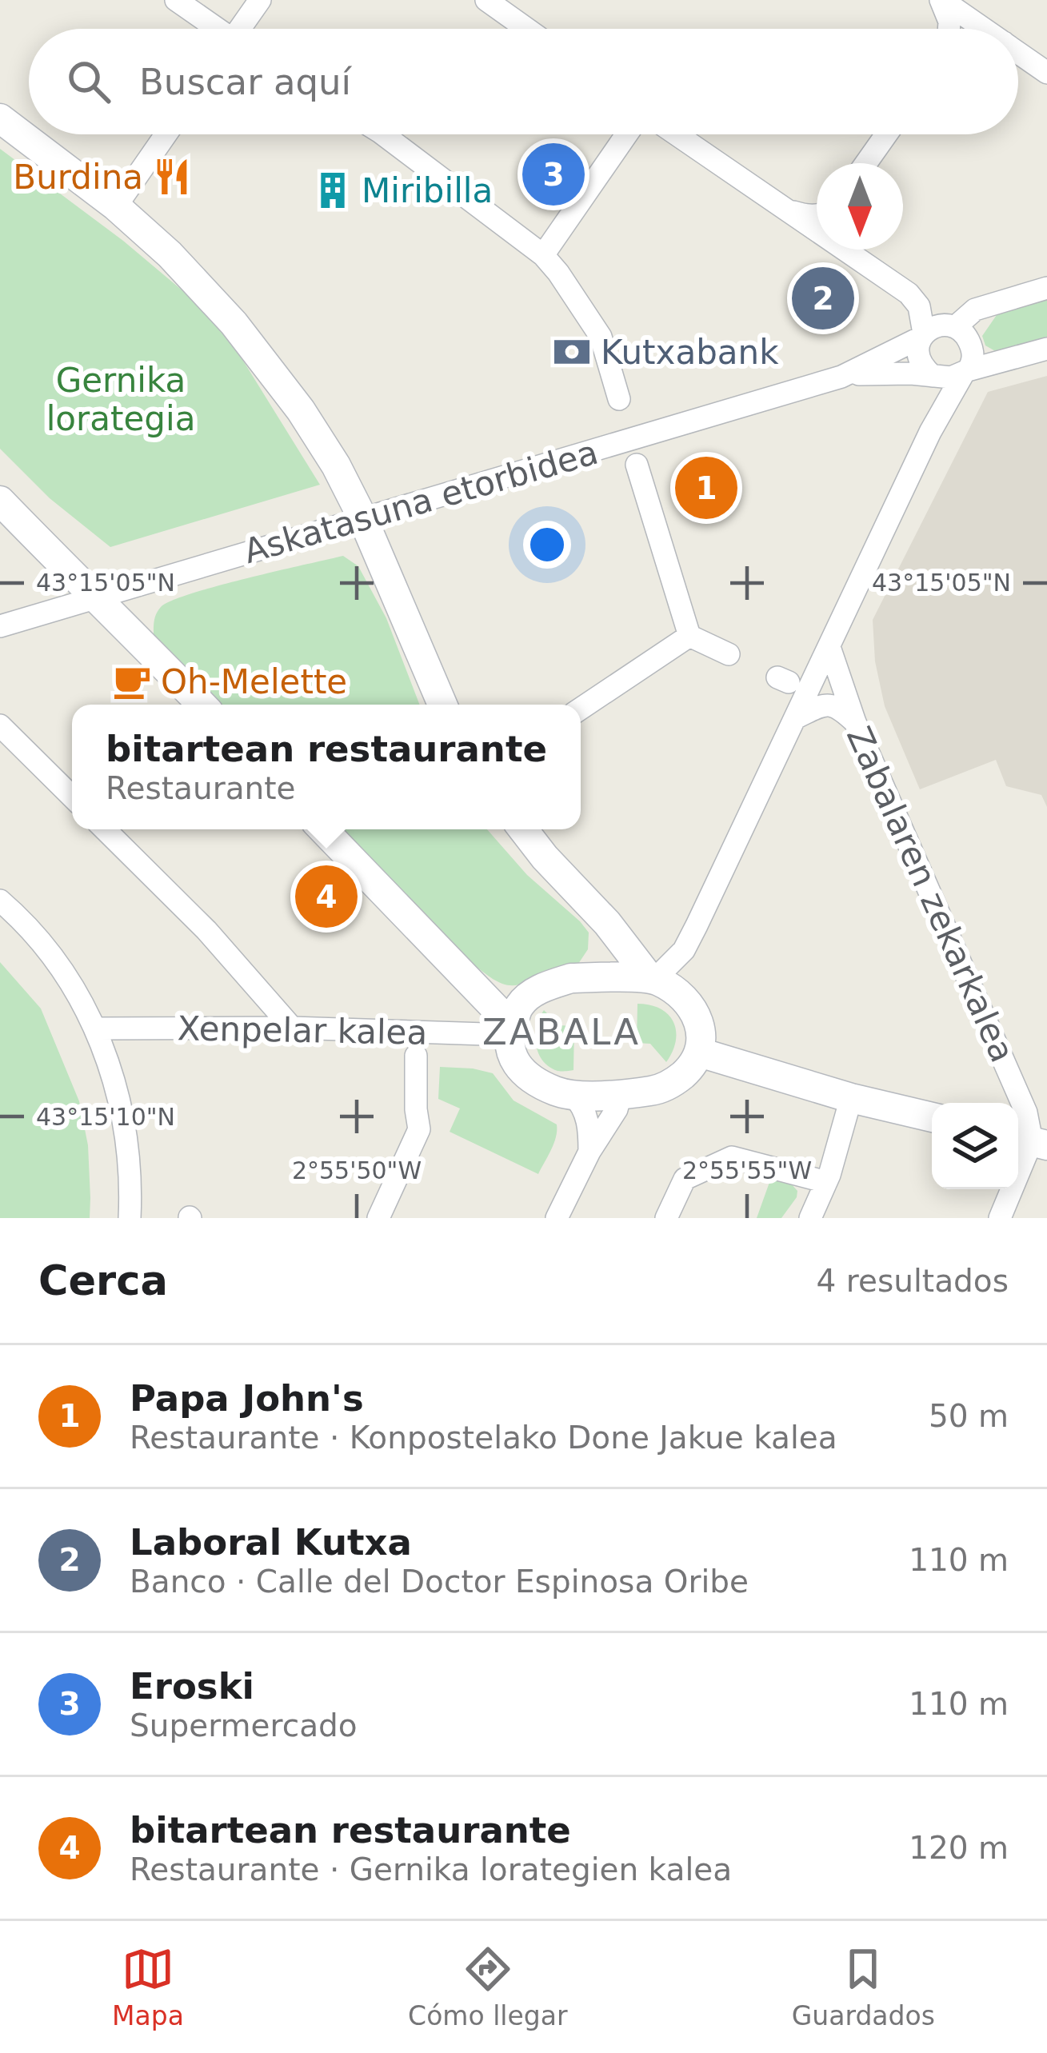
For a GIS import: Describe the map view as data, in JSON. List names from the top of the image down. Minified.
{"streets":{"street":["Askatasuna etorbidea","Zabalaren zekarkalea","Xenpelar kalea"]},"districts":["ZABALA"],"parks":["Gernika lorategia"],"places":{"restaurant":["Burdina"],"building":["Miribilla"],"bank":["Kutxabank"],"cafe":["Oh-Melette"]},"north":"bottom","page":{"search":"Buscar aquí","pins":["3","2","1","4"],"popup":["bitartean restaurante","Restaurante"],"heading":["Cerca","4 resultados"],"list":[{"mark":"1","name":"Papa John's","note":"Restaurante · Konpostelako Done Jakue kalea","value":"50 m"},{"mark":"2","name":"Laboral Kutxa","note":"Banco · Calle del Doctor Espinosa Oribe","value":"110 m"},{"mark":"3","name":"Eroski","note":"Supermercado","value":"110 m"},{"mark":"4","name":"bitartean restaurante","note":"Restaurante · Gernika lorategien kalea","value":"120 m"}],"nav":["Mapa","Cómo llegar","Guardados"]},"coordinates":["43°15'05\"N","43°15'10\"N","2°55'50\"W","2°55'55\"W"]}
